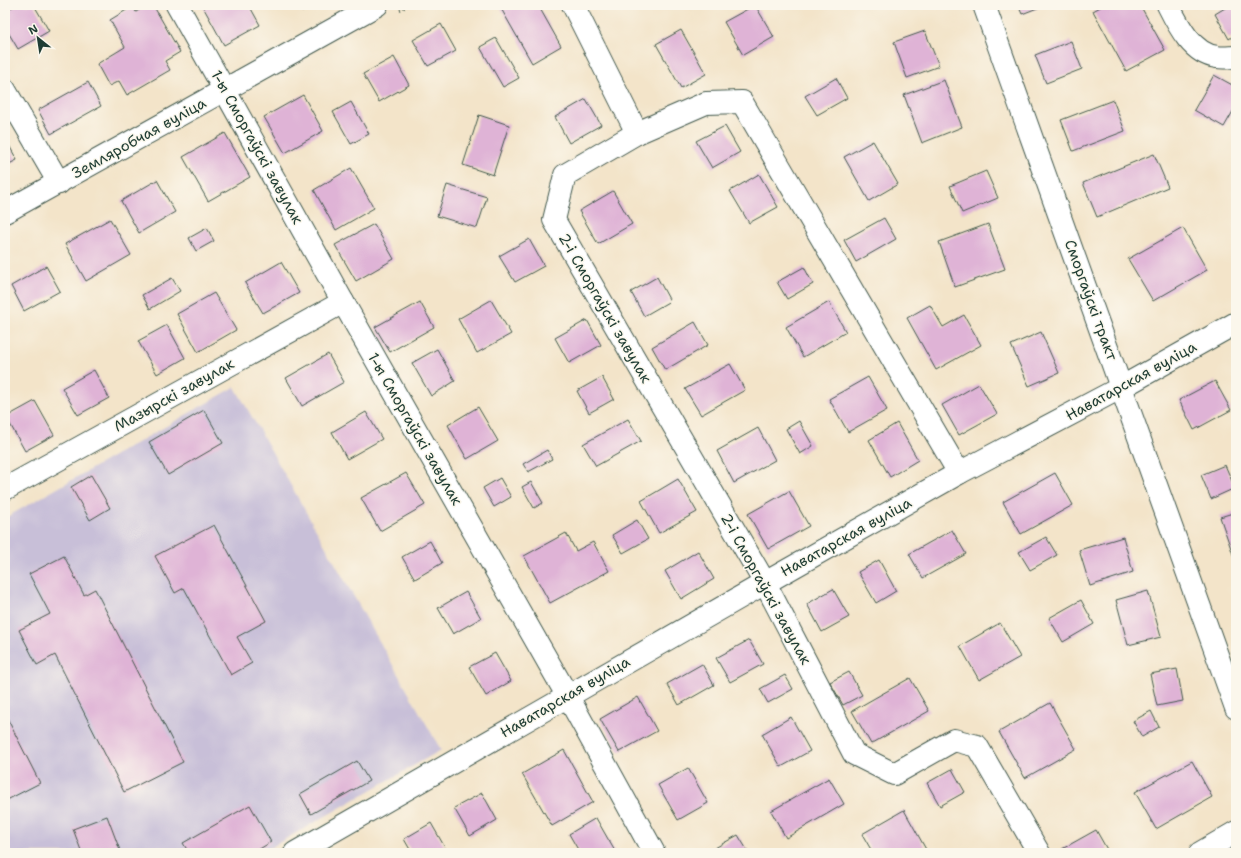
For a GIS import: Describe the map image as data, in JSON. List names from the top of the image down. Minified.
{"streets":{"street":["Земляробчая вуліца","1-ы Сморгаўскі завулак","Сморгаўскі тракт","2-і Сморгаўскі завулак","Наватарская вуліца","Мазырскі завулак"]},"crossings":[["Земляробчая вуліца","1-ы Сморгаўскі завулак"],["1-ы Сморгаўскі завулак","Наватарская вуліца"],["1-ы Сморгаўскі завулак","Мазырскі завулак"],["Сморгаўскі тракт","Наватарская вуліца"],["2-і Сморгаўскі завулак","Наватарская вуліца"]],"north":"top left"}
